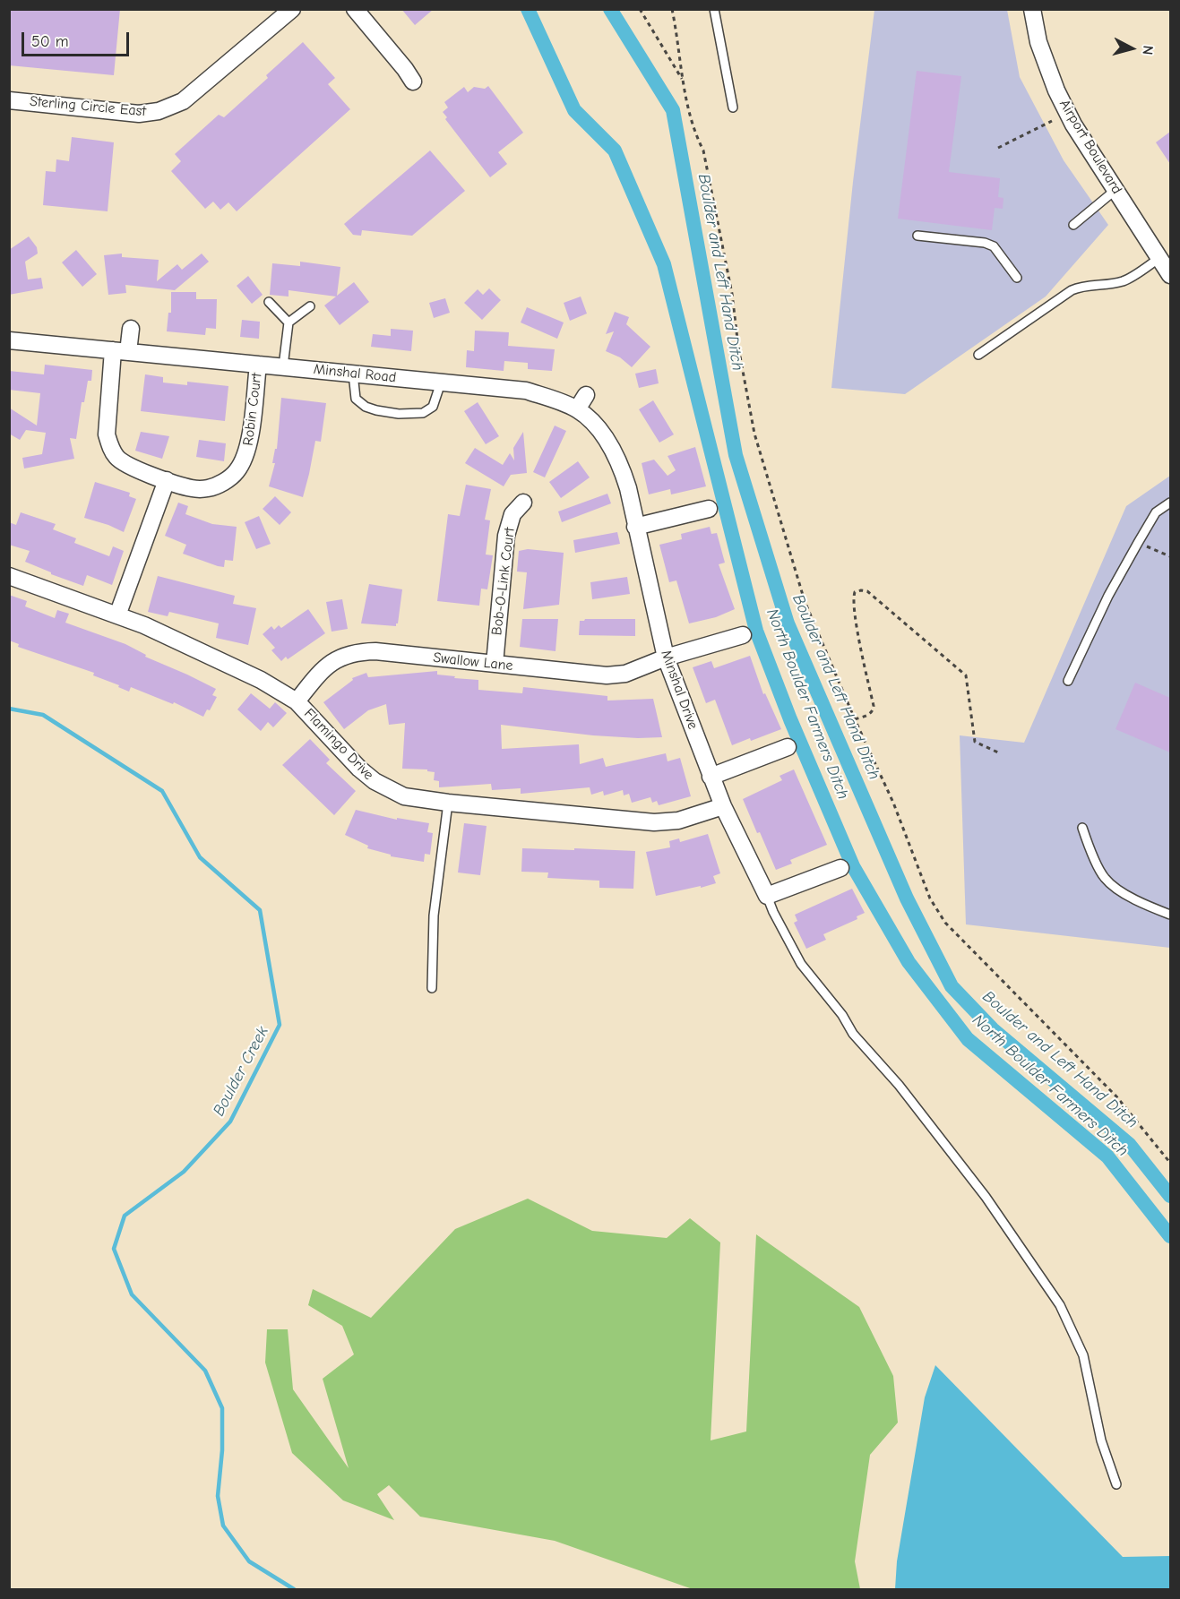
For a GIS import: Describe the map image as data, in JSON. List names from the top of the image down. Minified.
{"streets":{"street":["Sterling Circle East","Airport Boulevard","Minshal Road","Robin Court","Bob-O-Link Court","Swallow Lane","Minshal Drive","Flamingo Drive"]},"crossings":[["Minshal Road","Robin Court"],["Minshal Road","Minshal Drive"],["Bob-O-Link Court","Swallow Lane"],["Swallow Lane","Minshal Drive"],["Swallow Lane","Flamingo Drive"],["Minshal Drive","Flamingo Drive"]],"water":["Boulder and Left Hand Ditch","North Boulder Farmers Ditch","Boulder Creek"],"scale_bar":"50 m","north":"right"}
